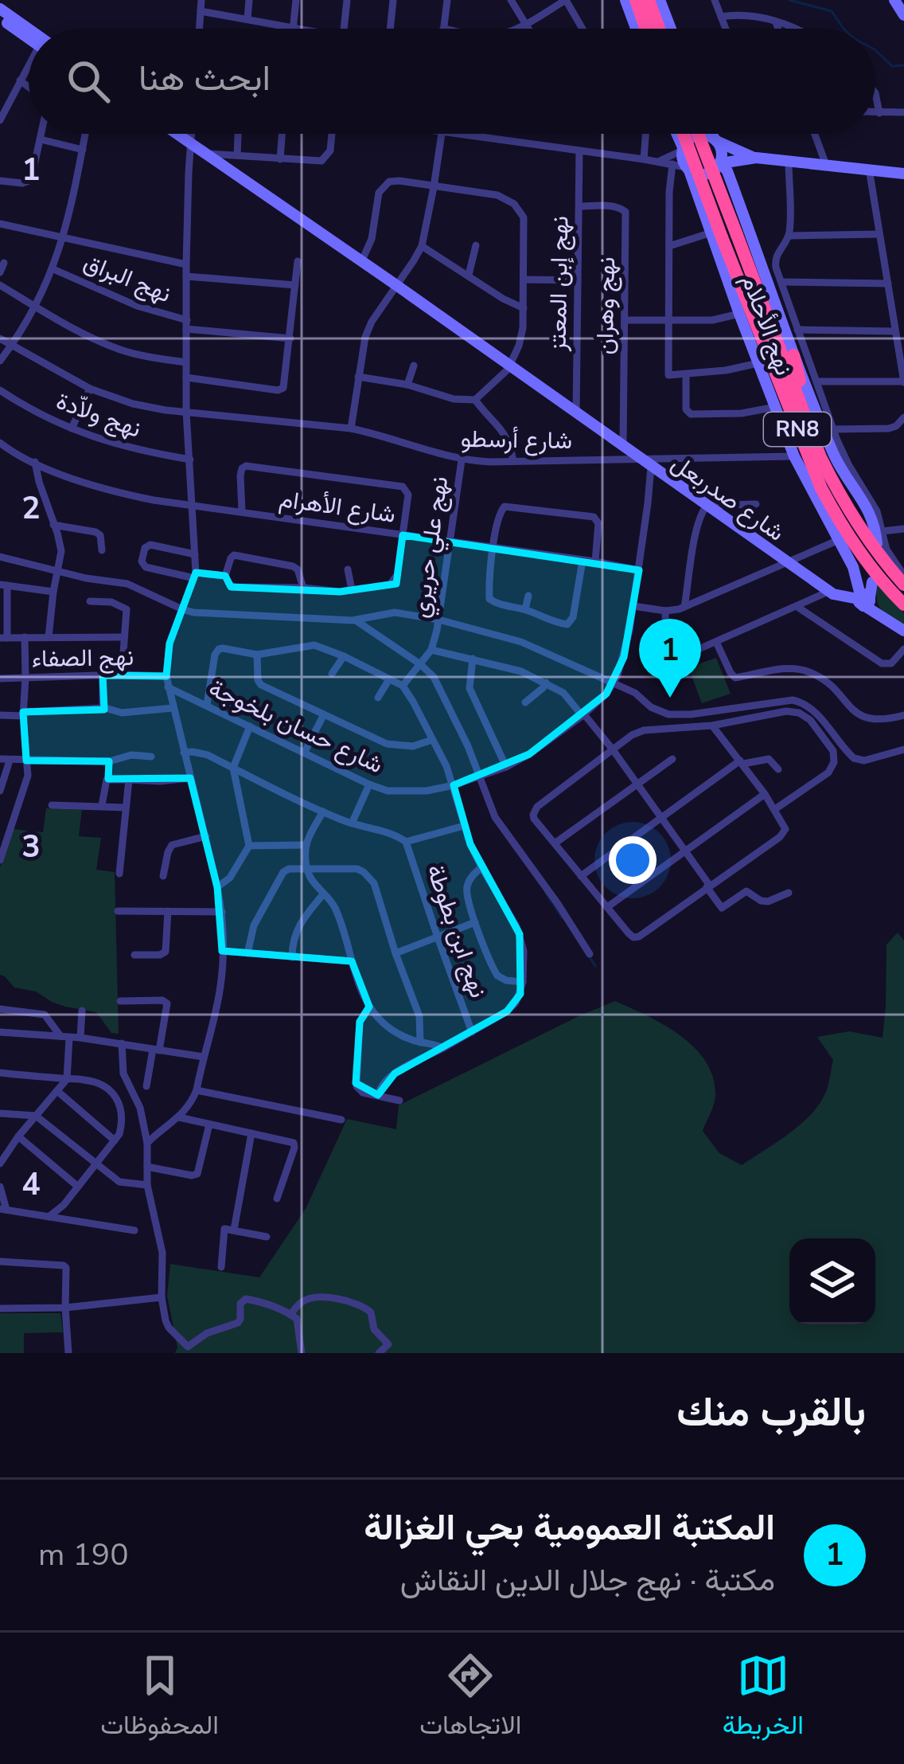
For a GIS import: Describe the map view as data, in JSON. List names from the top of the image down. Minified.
{"streets":{"highway":["RN8"],"street":["نهج البراق","نهج إبن المعتز","نهج وهران","نهج الأحلام","نهج ولاّدة","شارع أرسطو","شارع صدربعل","شارع الأهرام","نهج علي حريري","نهج الصفاء","شارع حسان بلخوجة","نهج ابن بطوطة"]},"crossings":[["نهج إبن المعتز","نهج وهران"],["نهج إبن المعتز","شارع صدربعل"],["نهج وهران","شارع صدربعل"],["نهج الأحلام","RN8"],["نهج الأحلام","شارع أرسطو"],["نهج الأحلام","شارع صدربعل"],["شارع أرسطو","شارع صدربعل"],["شارع أرسطو","نهج علي حريري"],["شارع أرسطو","شارع حسان بلخوجة"],["شارع صدربعل","شارع حسان بلخوجة"],["شارع الأهرام","نهج علي حريري"],["شارع الأهرام","شارع حسان بلخوجة"]],"page":{"search":"ابحث هنا","pins":"1","heading":"بالقرب منك","list":[{"mark":"1","name":"المكتبة العمومية بحي الغزالة","note":"مكتبة · نهج جلال الدين النقاش","value":"190 m"}],"nav":["الخريطة","الاتجاهات","المحفوظات"]},"grid":{"rows":["1","2","3","4"]}}
